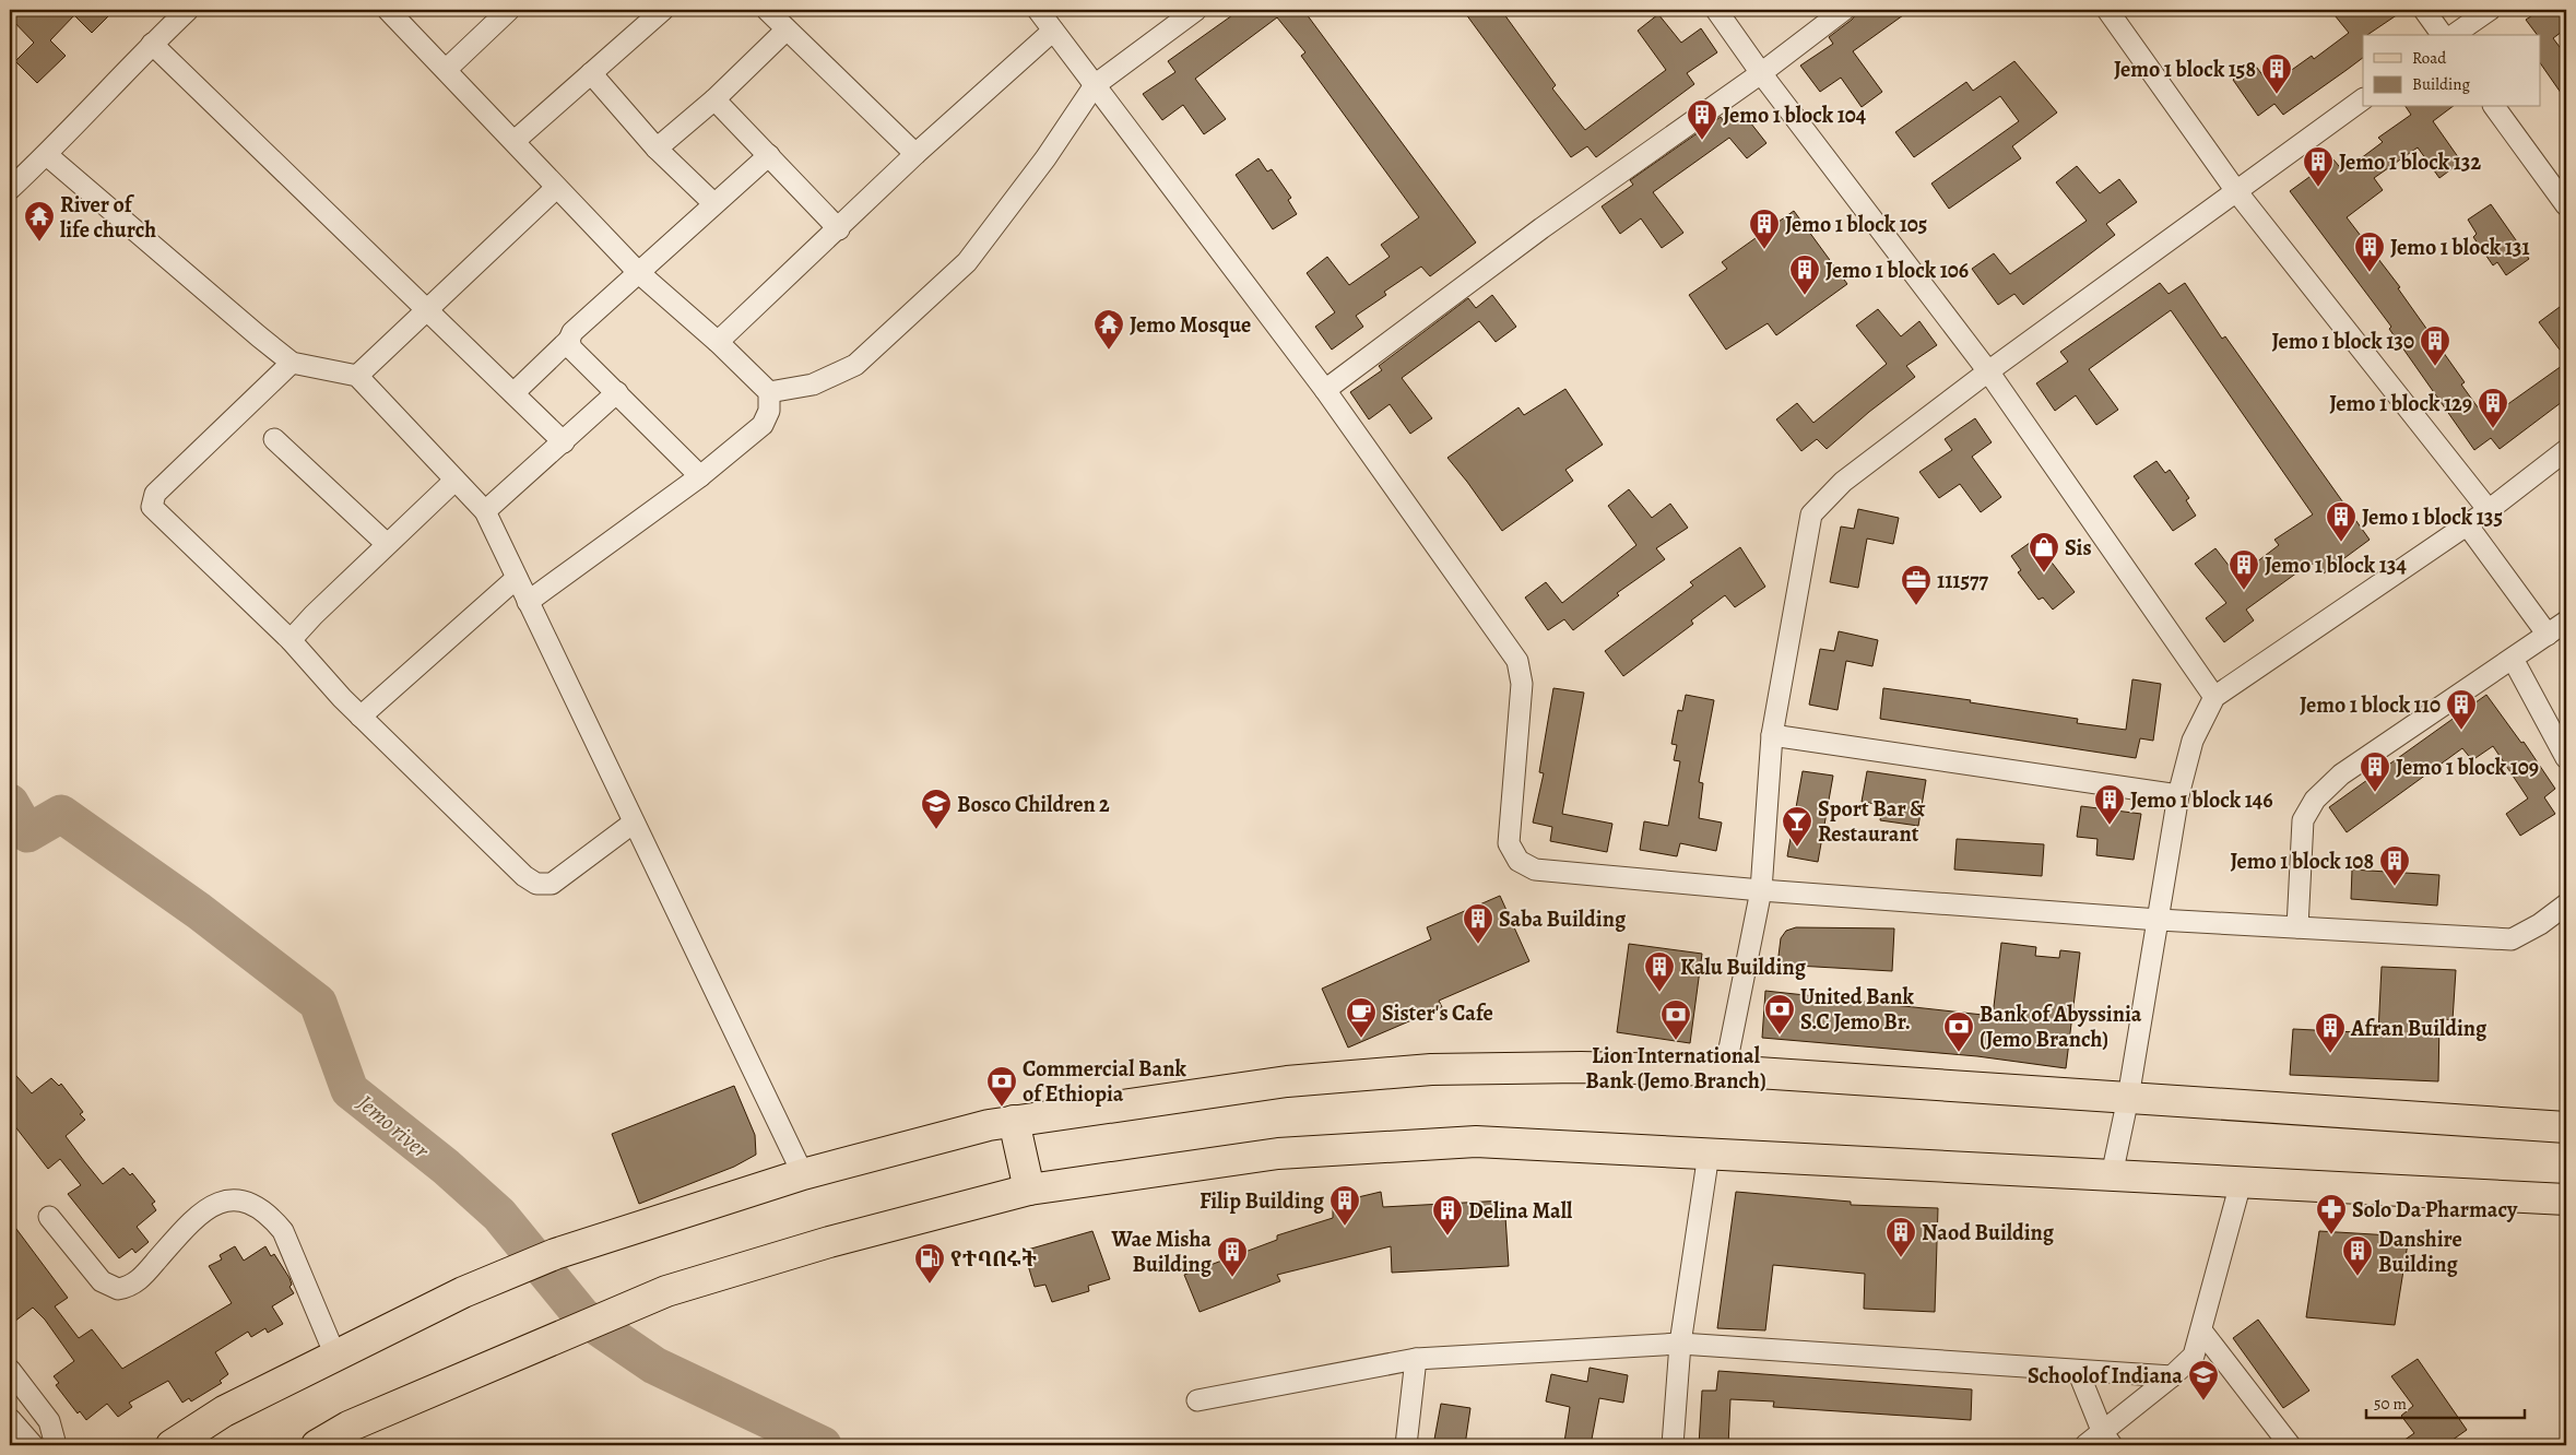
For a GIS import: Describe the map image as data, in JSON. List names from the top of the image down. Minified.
{"water":["Jemo river"],"places":{"building":["Jemo 1 block 158","Jemo 1 block 104","Jemo 1 block 132","Jemo 1 block 105","Jemo 1 block 131","Jemo 1 block 106","Jemo 1 block 130","Jemo 1 block 129","Jemo 1 block 135","Jemo 1 block 134","Jemo 1 block 110","Jemo 1 block 109","Jemo 1 block 146","Jemo 1 block 108","Saba Building","Kalu Building","Afran Building","Filip Building","Delina Mall","Naod Building","Danshire Building","Wae Misha Building"],"temple":["River of life church","Jemo Mosque"],"shop":["Sis"],"office":["111577"],"school or university":["Bosco Children 2","Schoolof Indiana"],"bar":["Sport Bar & Restaurant"],"bank":["United Bank S.C Jemo Br.","Lion International Bank (Jemo Branch)","Bank of Abyssinia (Jemo Branch)","Commercial Bank of Ethiopia"],"cafe":["Sister's Cafe"],"pharmacy":["Solo Da Pharmacy"],"fuel station":["የተባበሩት"]},"legend":["Road","Building"],"scale_bar":"50 m"}
